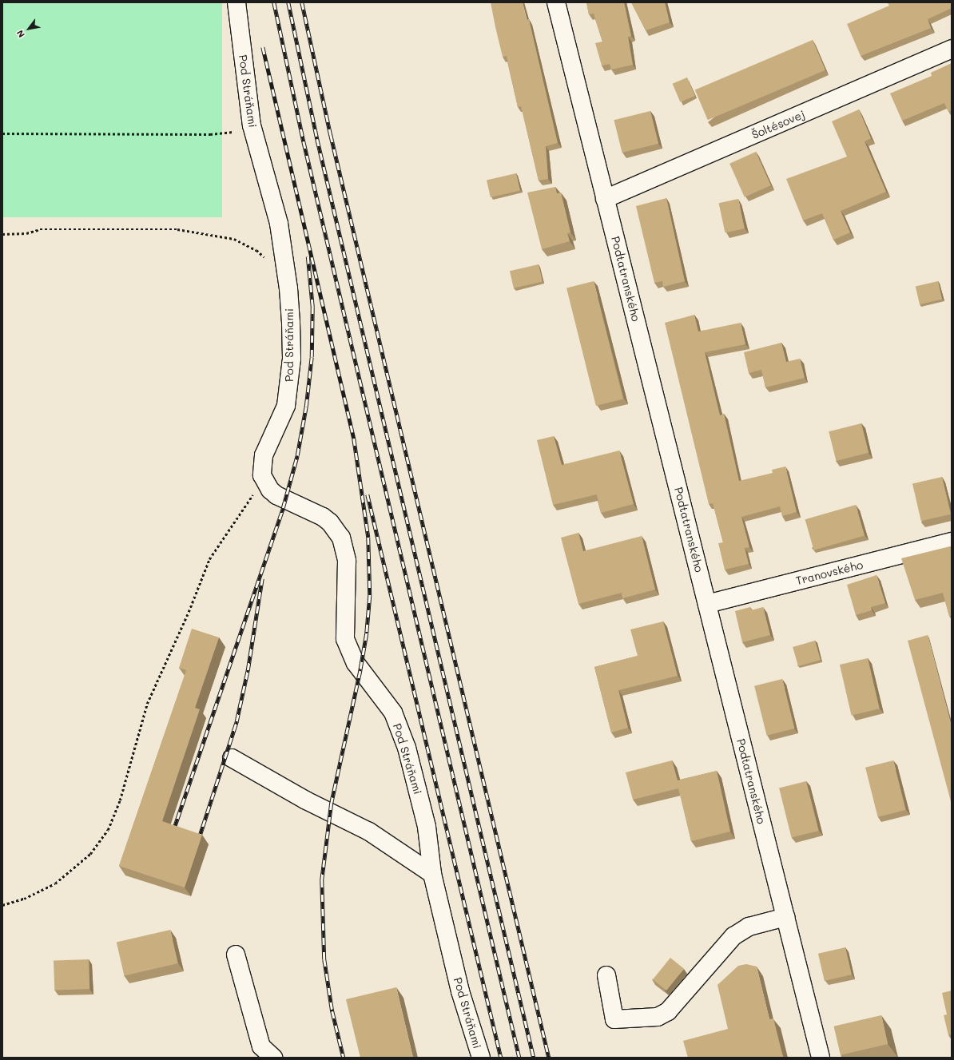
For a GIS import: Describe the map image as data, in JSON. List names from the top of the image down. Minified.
{"streets":{"street":["Pod Stráňami","Šoltésovej","Podtatranského","Tranovského"]},"crossings":[["Šoltésovej","Podtatranského"],["Podtatranského","Tranovského"]],"north":"bottom left"}
